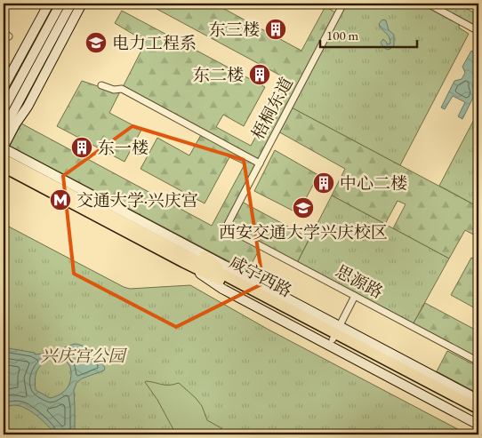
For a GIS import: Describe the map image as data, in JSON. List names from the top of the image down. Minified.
{"streets":{"main road":["咸宁西路"],"street":["梧桐东道","思源路"]},"crossings":[["梧桐东道","思源路"]],"parks":["兴庆宫公园"],"places":{"building":["东三楼","东二楼","东一楼","中心二楼"],"school or university":["电力工程系","西安交通大学兴庆校区"],"metro station":["交通大学·兴庆宫"]},"scale_bar":"100 m"}
